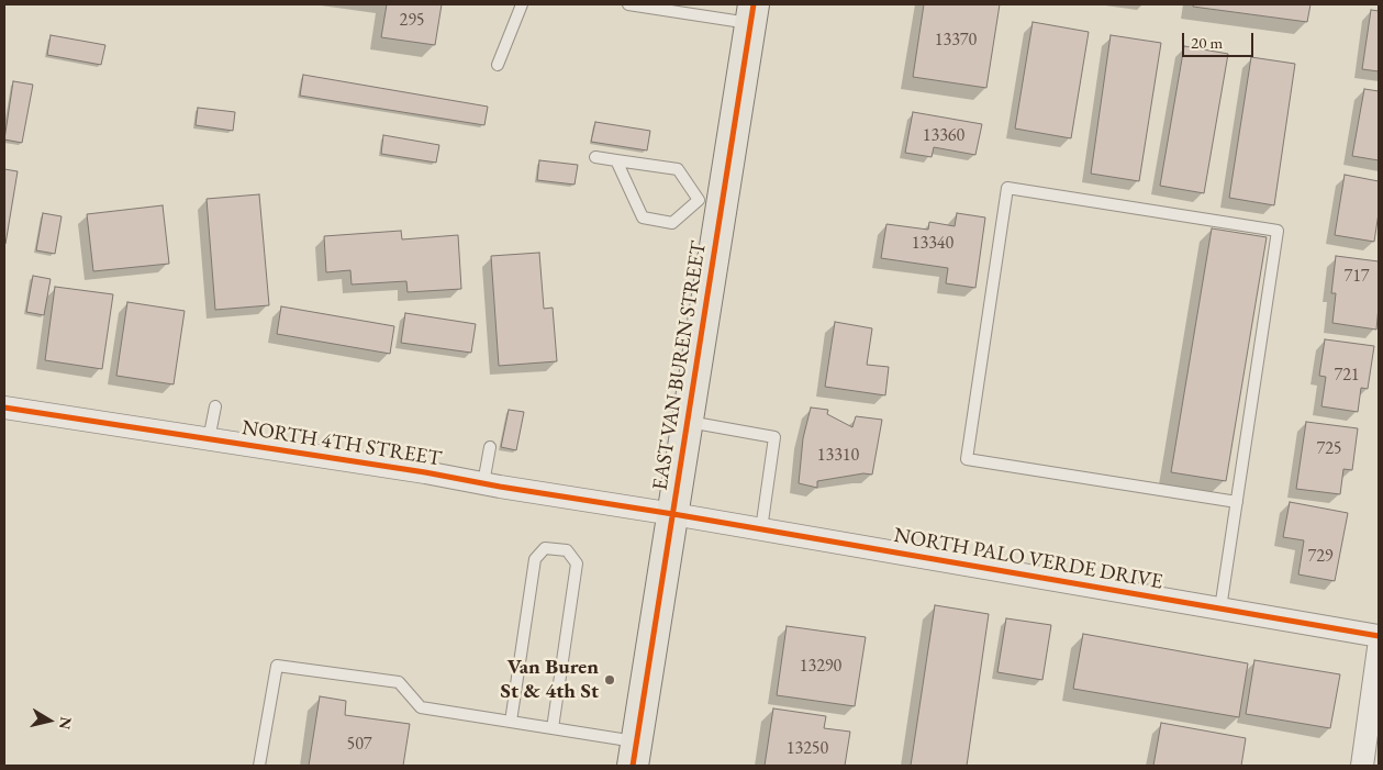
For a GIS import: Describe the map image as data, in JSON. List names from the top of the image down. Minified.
{"streets":{"main road":["EAST VAN BUREN STREET"],"street":["NORTH 4TH STREET","NORTH PALO VERDE DRIVE"]},"crossings":[["EAST VAN BUREN STREET","NORTH 4TH STREET"],["EAST VAN BUREN STREET","NORTH PALO VERDE DRIVE"],["NORTH 4TH STREET","NORTH PALO VERDE DRIVE"]],"places":["Van Buren St & 4th St"],"house_numbers":["295","13370","13360","13340","717","721","725","13310","729","13290","507","13250"],"scale_bar":"20 m","north":"right"}
